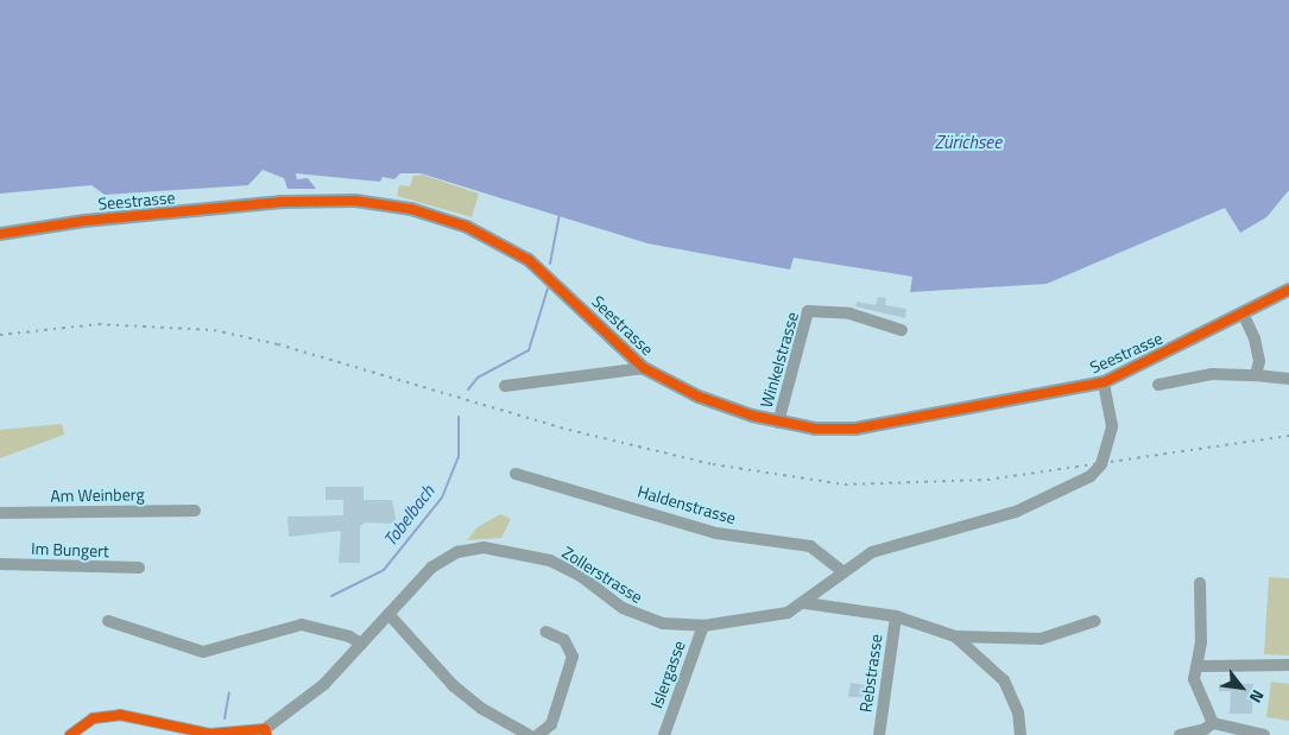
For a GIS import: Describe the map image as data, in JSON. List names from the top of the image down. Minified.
{"streets":{"main road":["Seestrasse"],"street":["Winkelstrasse","Am Weinberg","Haldenstrasse","Im Bungert","Zollerstrasse","Rebstrasse","Islergasse"]},"crossings":[["Seestrasse","Winkelstrasse"],["Seestrasse","Zollerstrasse"],["Haldenstrasse","Zollerstrasse"],["Zollerstrasse","Islergasse"]],"water":["Zürichsee","Tobelbach"],"north":"bottom right"}
